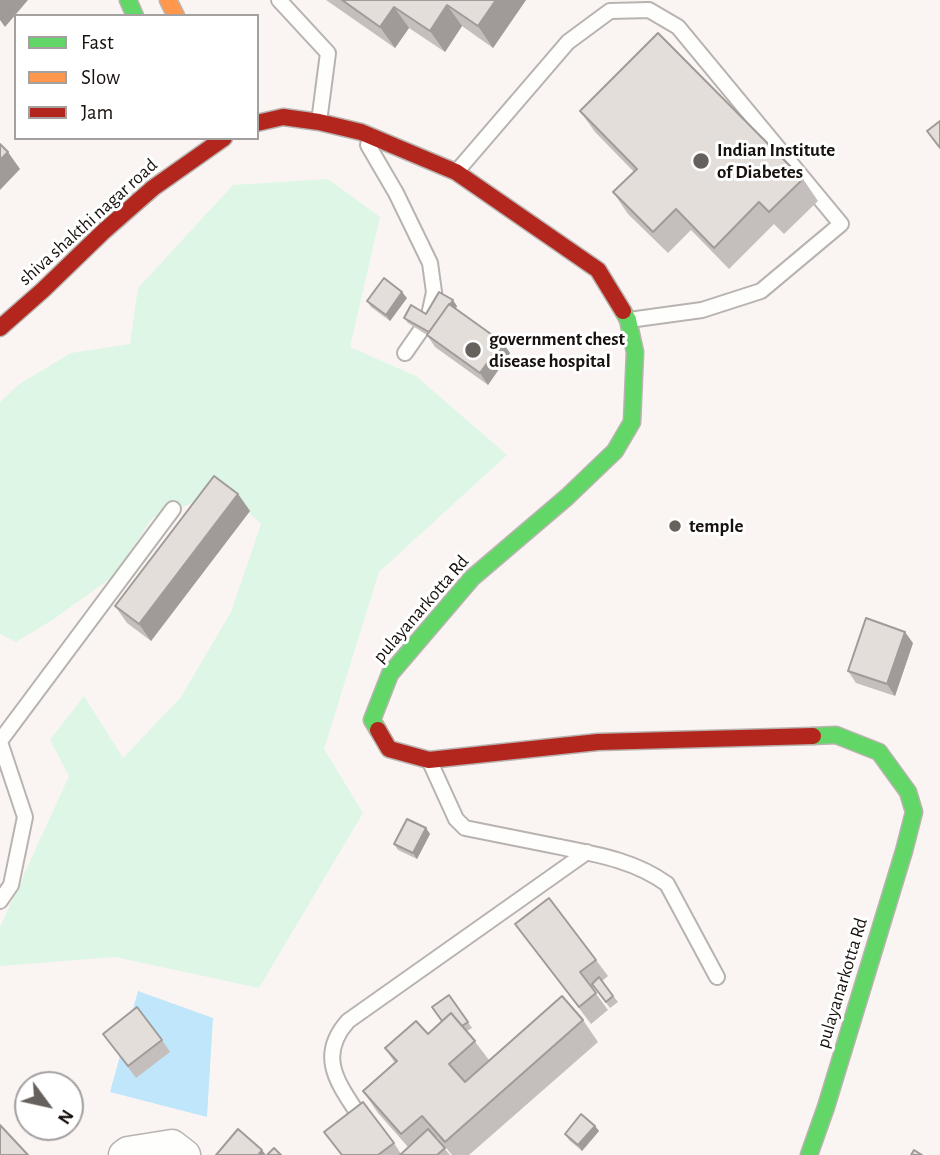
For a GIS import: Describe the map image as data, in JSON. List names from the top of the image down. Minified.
{"streets":{"street":["shiva shakthi nagar road","pulayanarkotta Rd"]},"places":["Indian Institute of Diabetes","government chest disease hospital","temple"],"legend":["Fast","Slow","Jam"],"north":"bottom right"}
